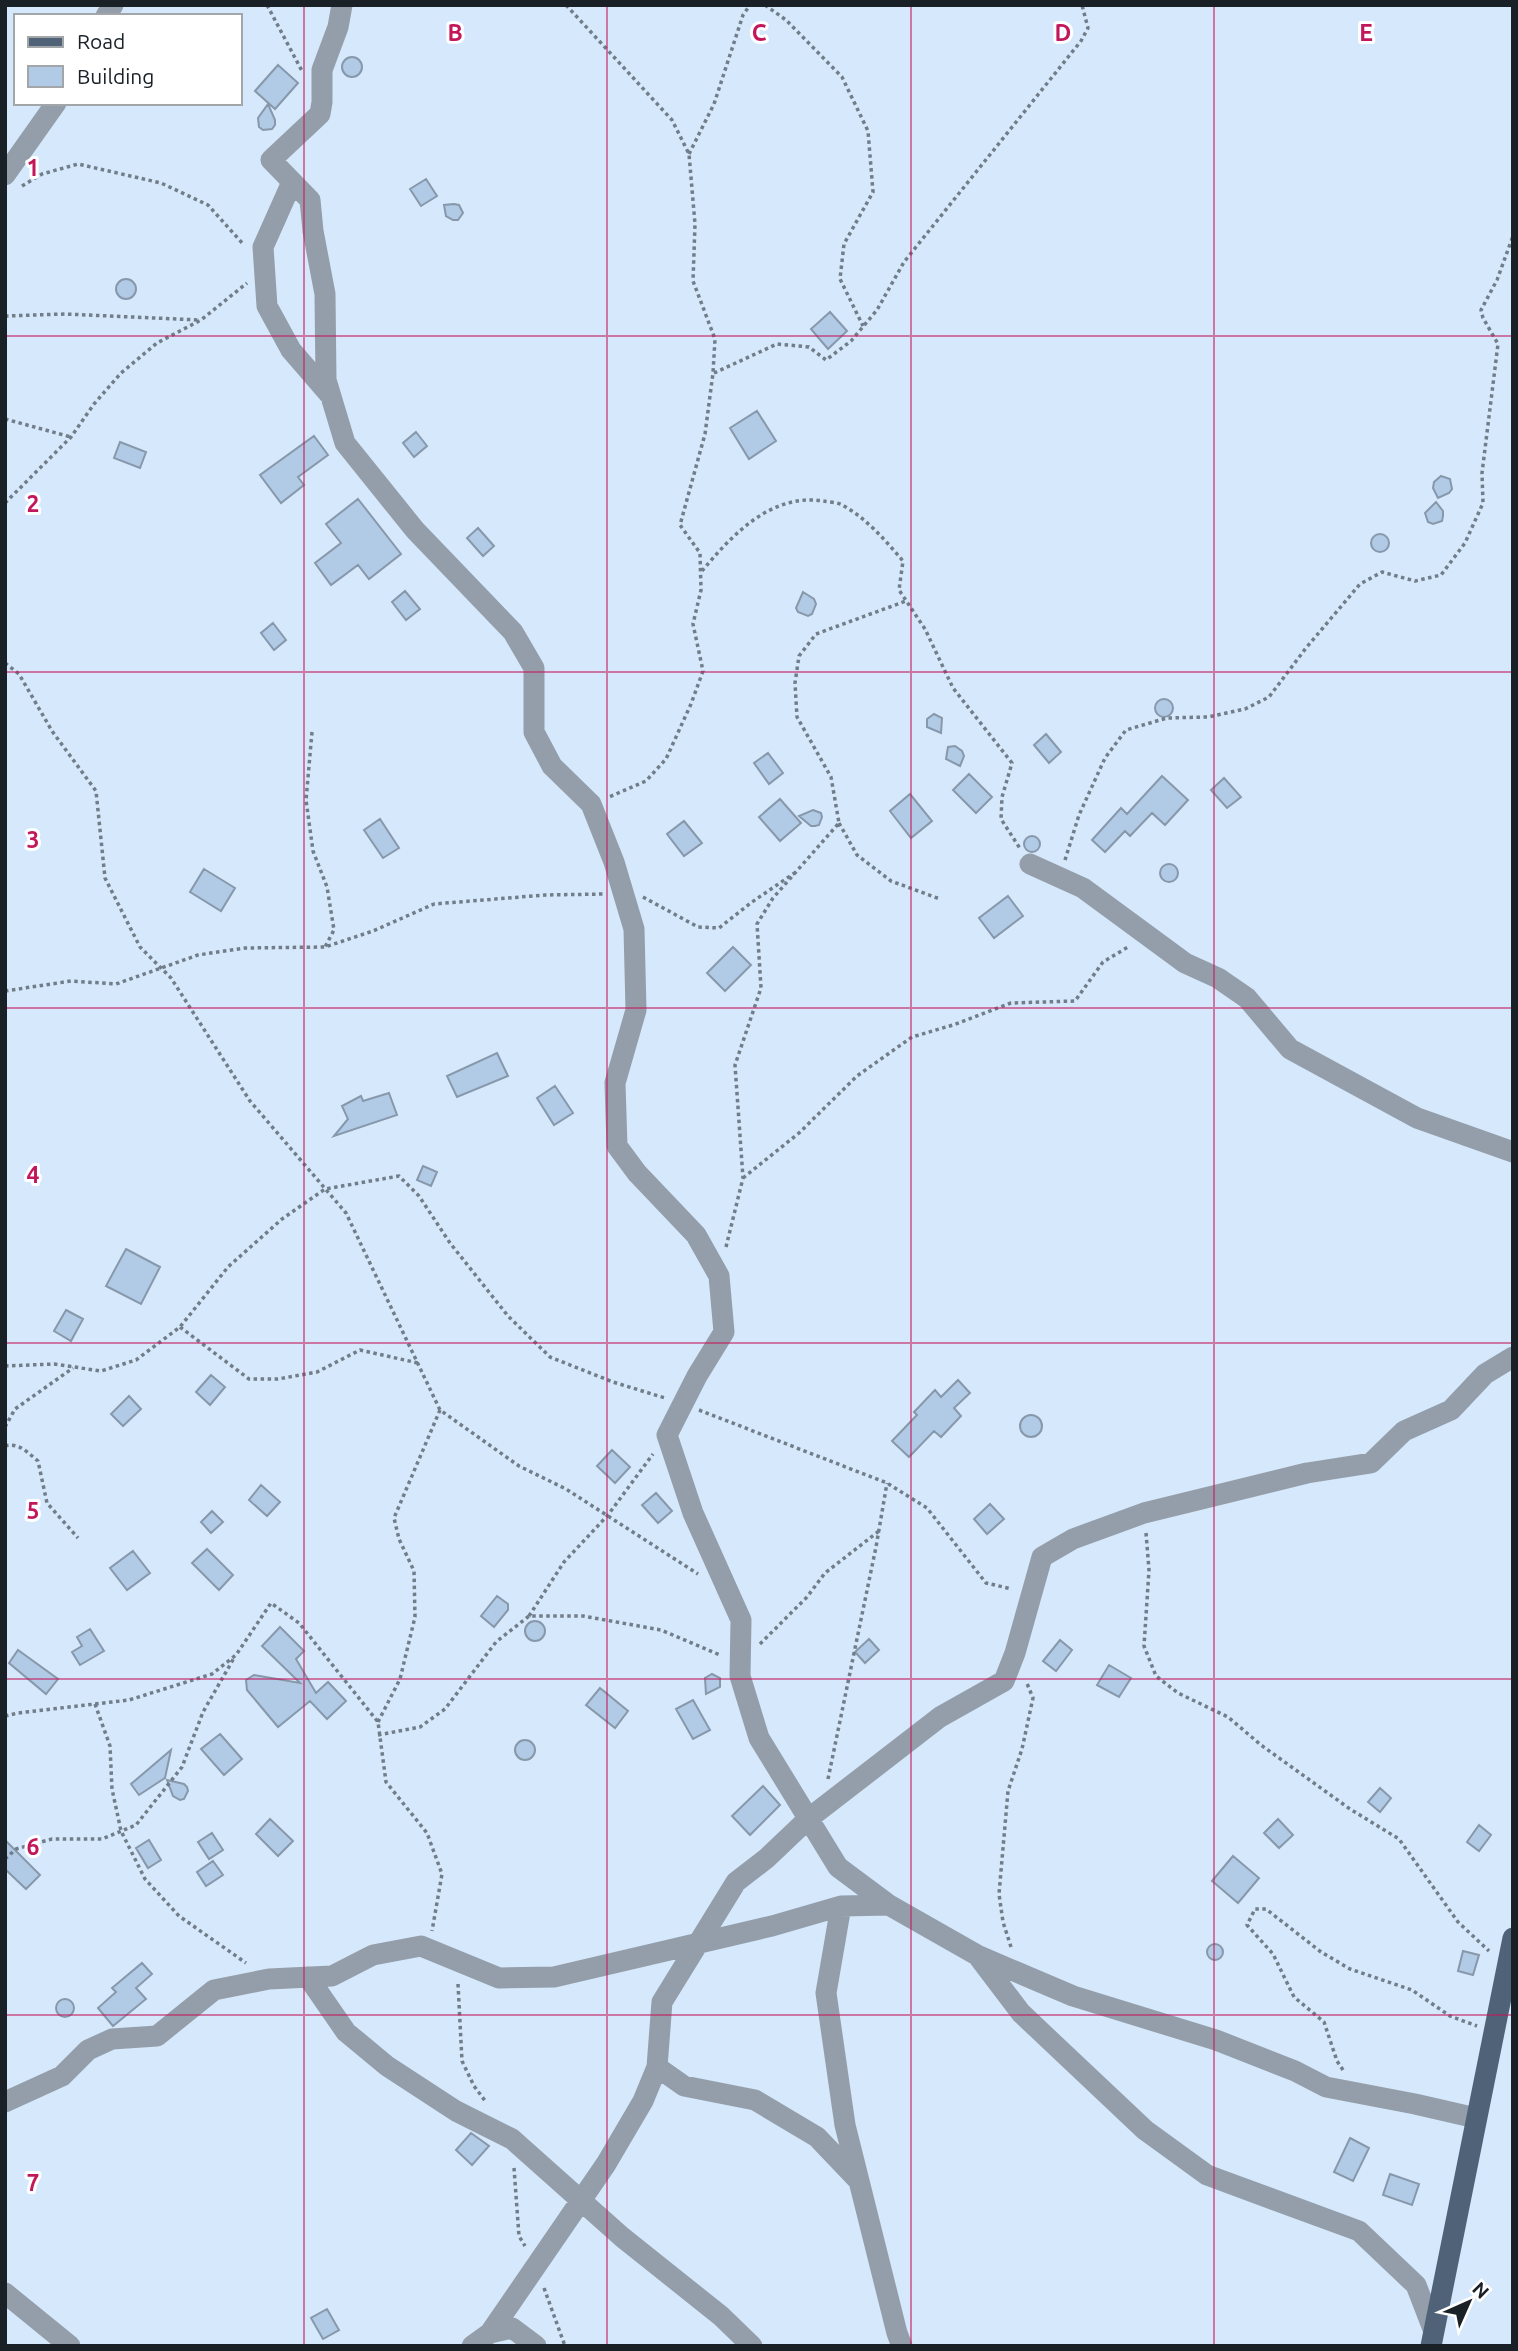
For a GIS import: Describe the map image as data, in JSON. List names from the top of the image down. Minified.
{"legend":["Road","Building"],"north":"top right","grid":{"columns":["B","C","D","E"],"rows":["1","2","3","4","5","6","7"]}}
